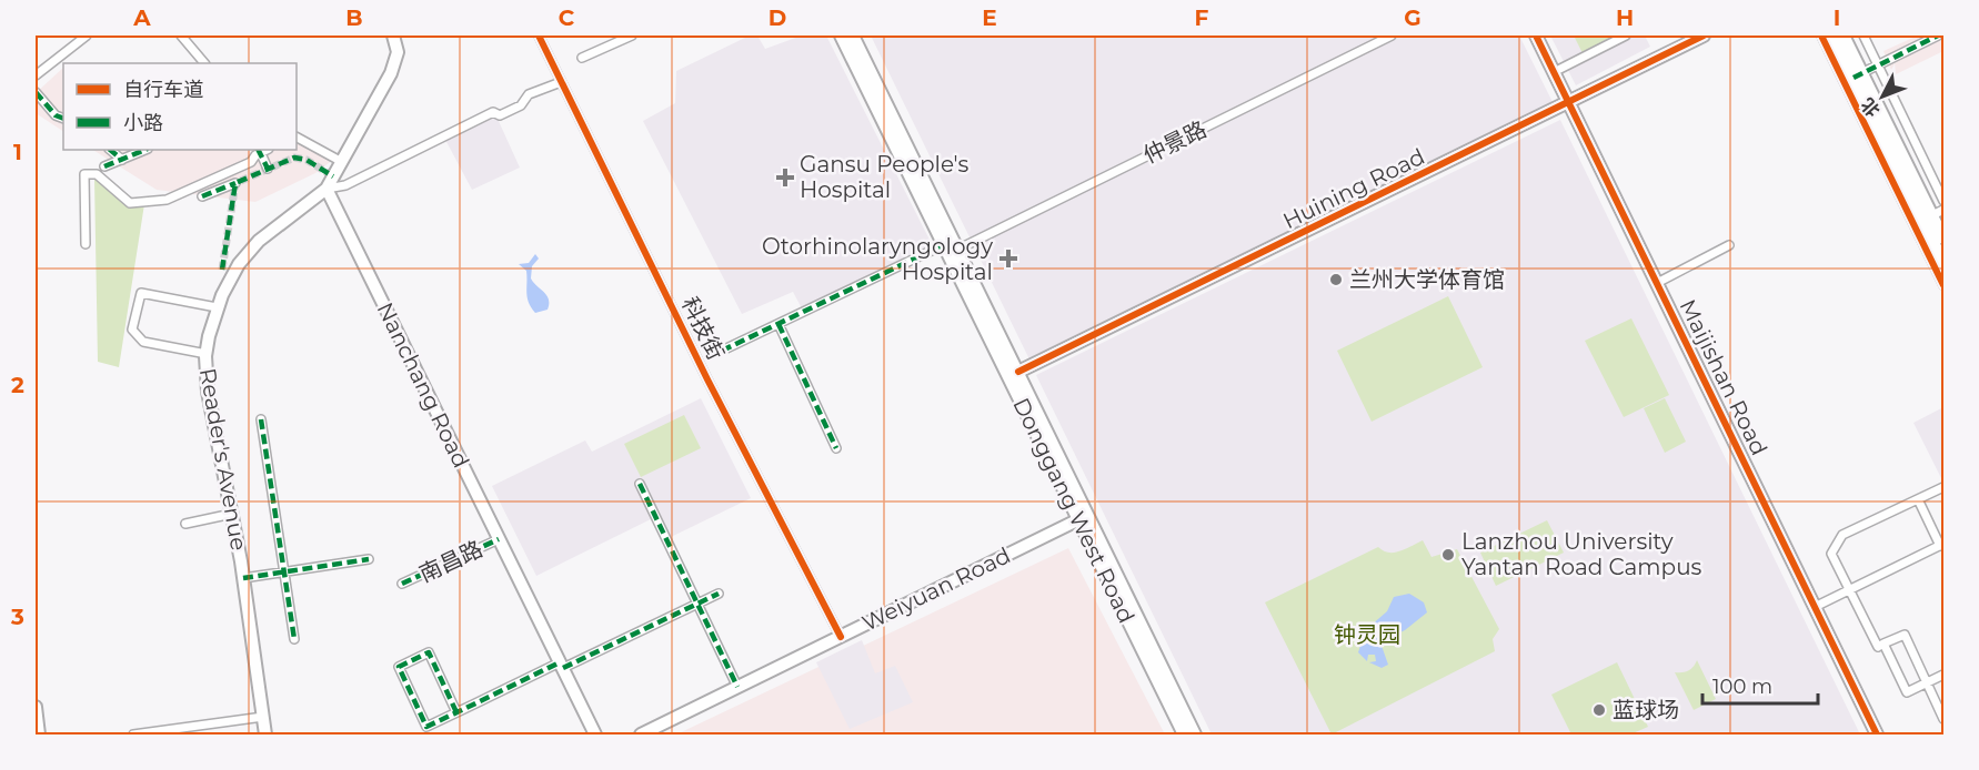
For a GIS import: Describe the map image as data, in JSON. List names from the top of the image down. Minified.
{"streets":{"main road":["Huining Road","Maijishan Road","Nanchang Road","Reader's Avenue","Donggang West Road","Weiyuan Road"],"street":["仲景路","科技街","南昌路"]},"crossings":[["仲景路","Donggang West Road"],["Huining Road","Maijishan Road"],["Huining Road","Donggang West Road"],["科技街","Weiyuan Road"],["Nanchang Road","Reader's Avenue"],["Nanchang Road","南昌路"],["Donggang West Road","Weiyuan Road"]],"parks":["钟灵园"],"places":{"health":["Gansu People's Hospital","Otorhinolaryngology Hospital"],"other":["兰州大学体育馆","Lanzhou University Yantan Road Campus","蓝球场"]},"legend":["自行车道","小路"],"scale_bar":"100 m","north":"bottom left","grid":{"columns":["A","B","C","D","E","F","G","H","I"],"rows":["1","2","3"]}}
